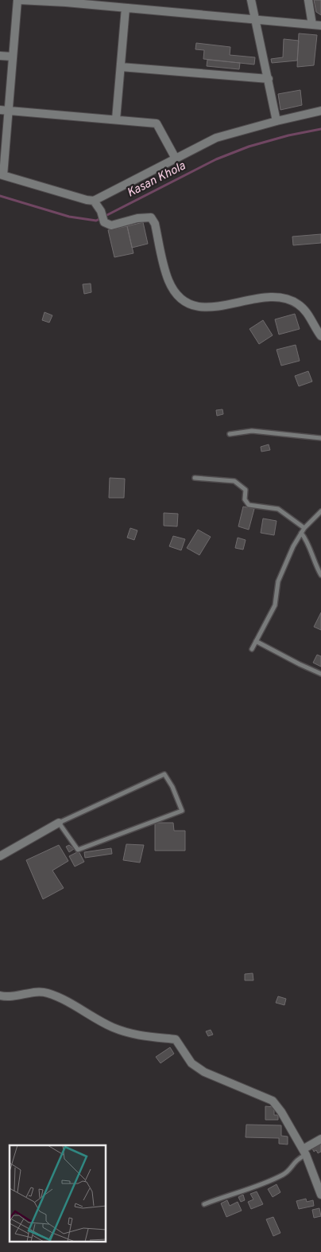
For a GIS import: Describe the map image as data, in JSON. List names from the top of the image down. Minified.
{"water":["Kasan Khola"]}
